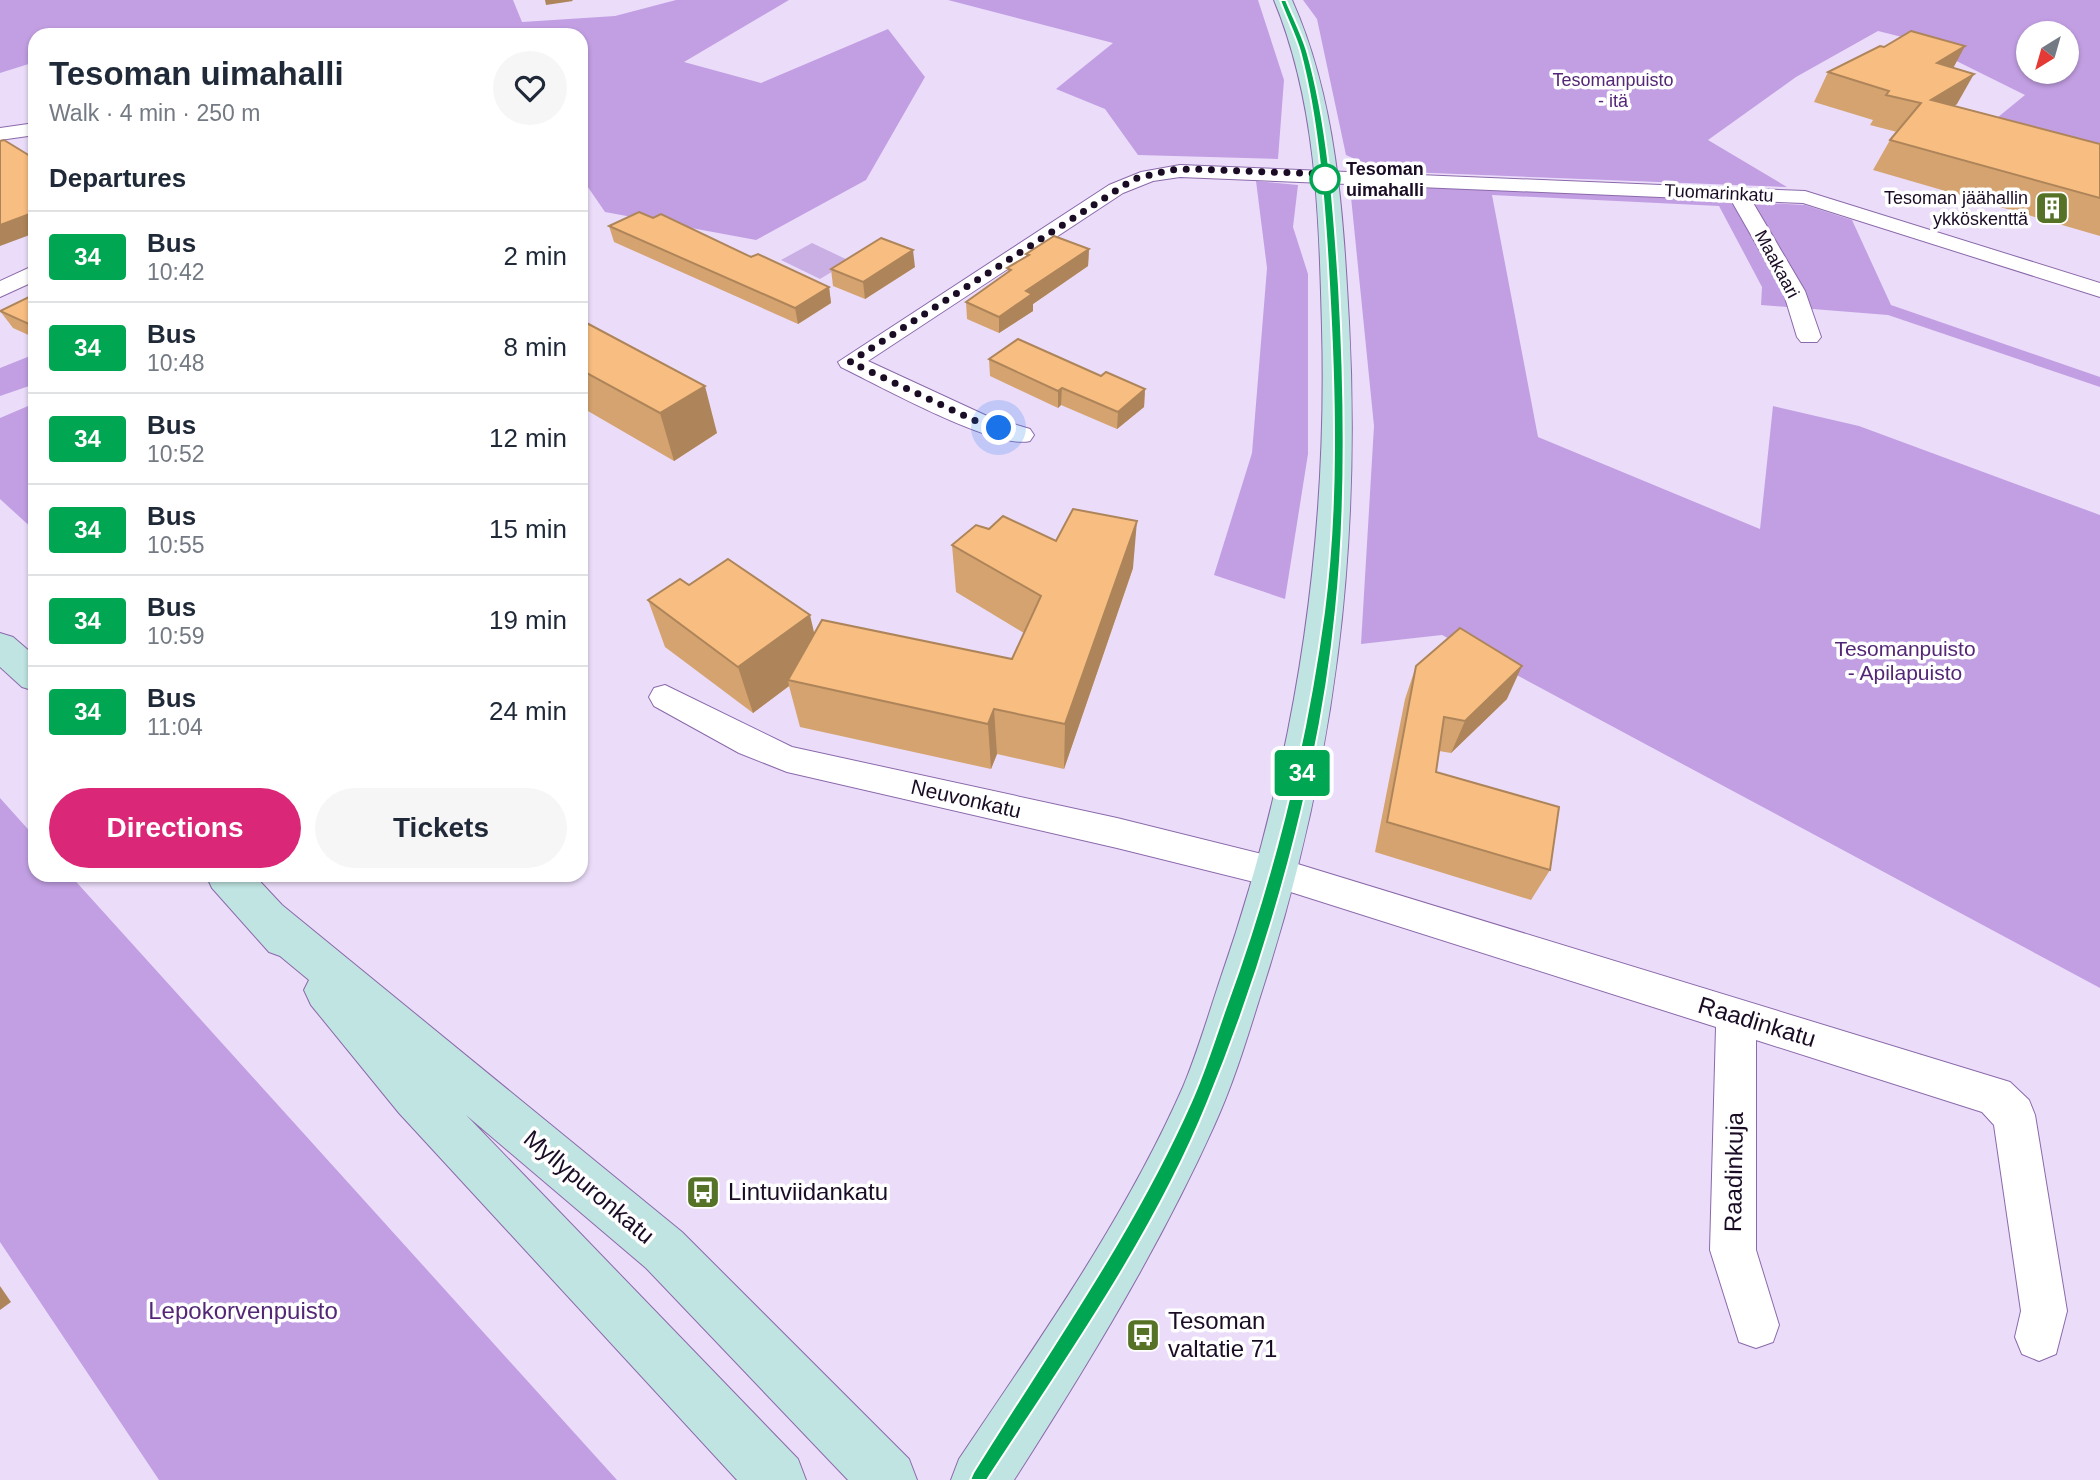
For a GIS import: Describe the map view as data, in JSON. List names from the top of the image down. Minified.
{"streets":{"main road":["Myllypuronkatu"],"street":["Tuomarinkatu","Maakaari","Neuvonkatu","Raadinkatu","Raadinkuja"]},"crossings":[["Tuomarinkatu","Maakaari"],["Neuvonkatu","Raadinkatu"],["Raadinkatu","Raadinkuja"]],"parks":["Tesomanpuisto - itä","Tesomanpuisto - Apilapuisto","Lepokorvenpuisto"],"places":{"other":["Tesoman uimahalli"],"building":["Tesoman jäähallin ykköskenttä"],"bus stop":["Lintuviidankatu","Tesoman valtatie 71"]},"lines":["bus line 34"],"north":"bottom left","page":{"on_map":"34","heading":[["Tesoman uimahalli","Walk · 4 min · 250 m"],"Departures"],"list":[{"mark":"34","name":"Bus","note":"10:42","value":"2 min"},{"mark":"34","name":"Bus","note":"10:48","value":"8 min"},{"mark":"34","name":"Bus","note":"10:52","value":"12 min"},{"mark":"34","name":"Bus","note":"10:55","value":"15 min"},{"mark":"34","name":"Bus","note":"10:59","value":"19 min"},{"mark":"34","name":"Bus","note":"11:04","value":"24 min"}],"buttons":["Directions","Tickets"]}}
